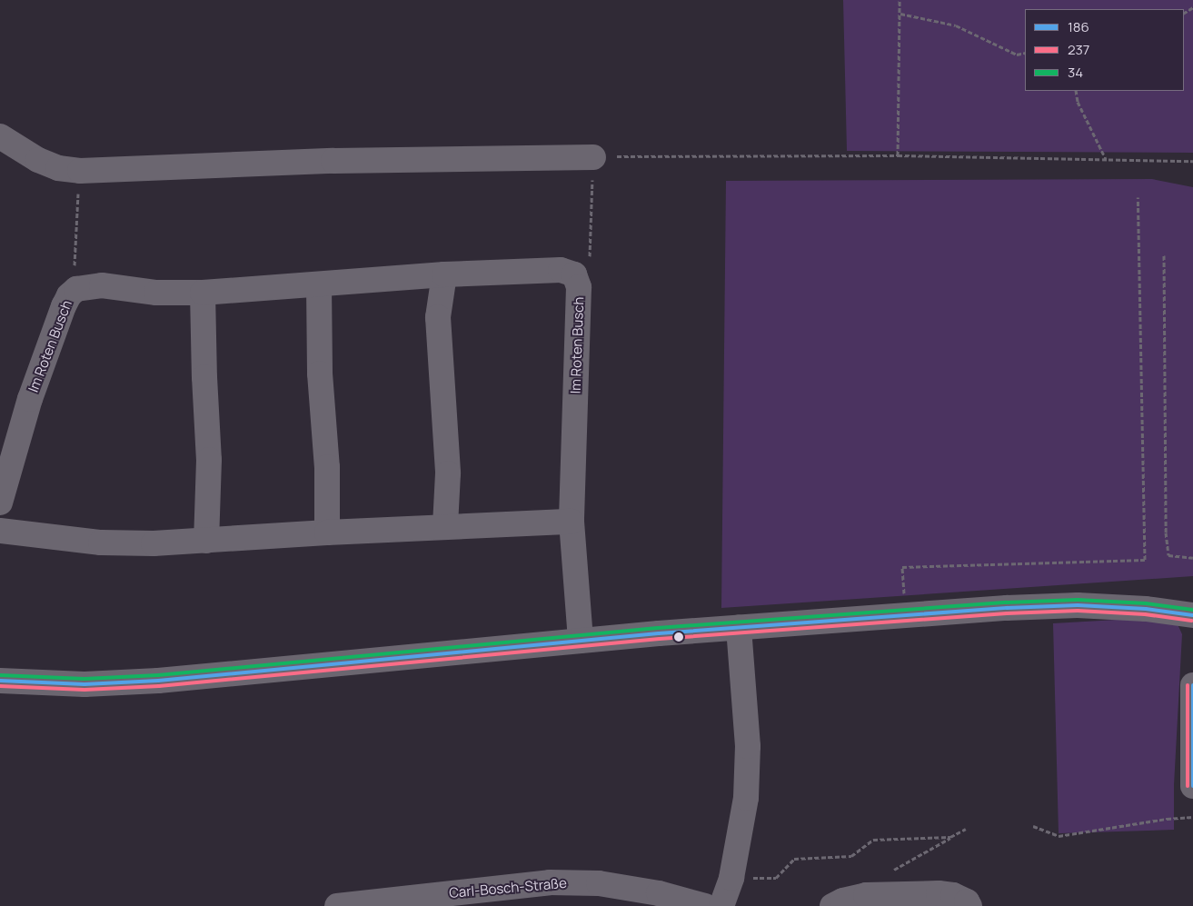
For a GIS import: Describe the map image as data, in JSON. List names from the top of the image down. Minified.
{"streets":{"street":["Im Roten Busch","Carl-Bosch-Straße"]},"lines":["transit line 34","transit line 186","transit line 237"],"legend":["186","237","34"]}
